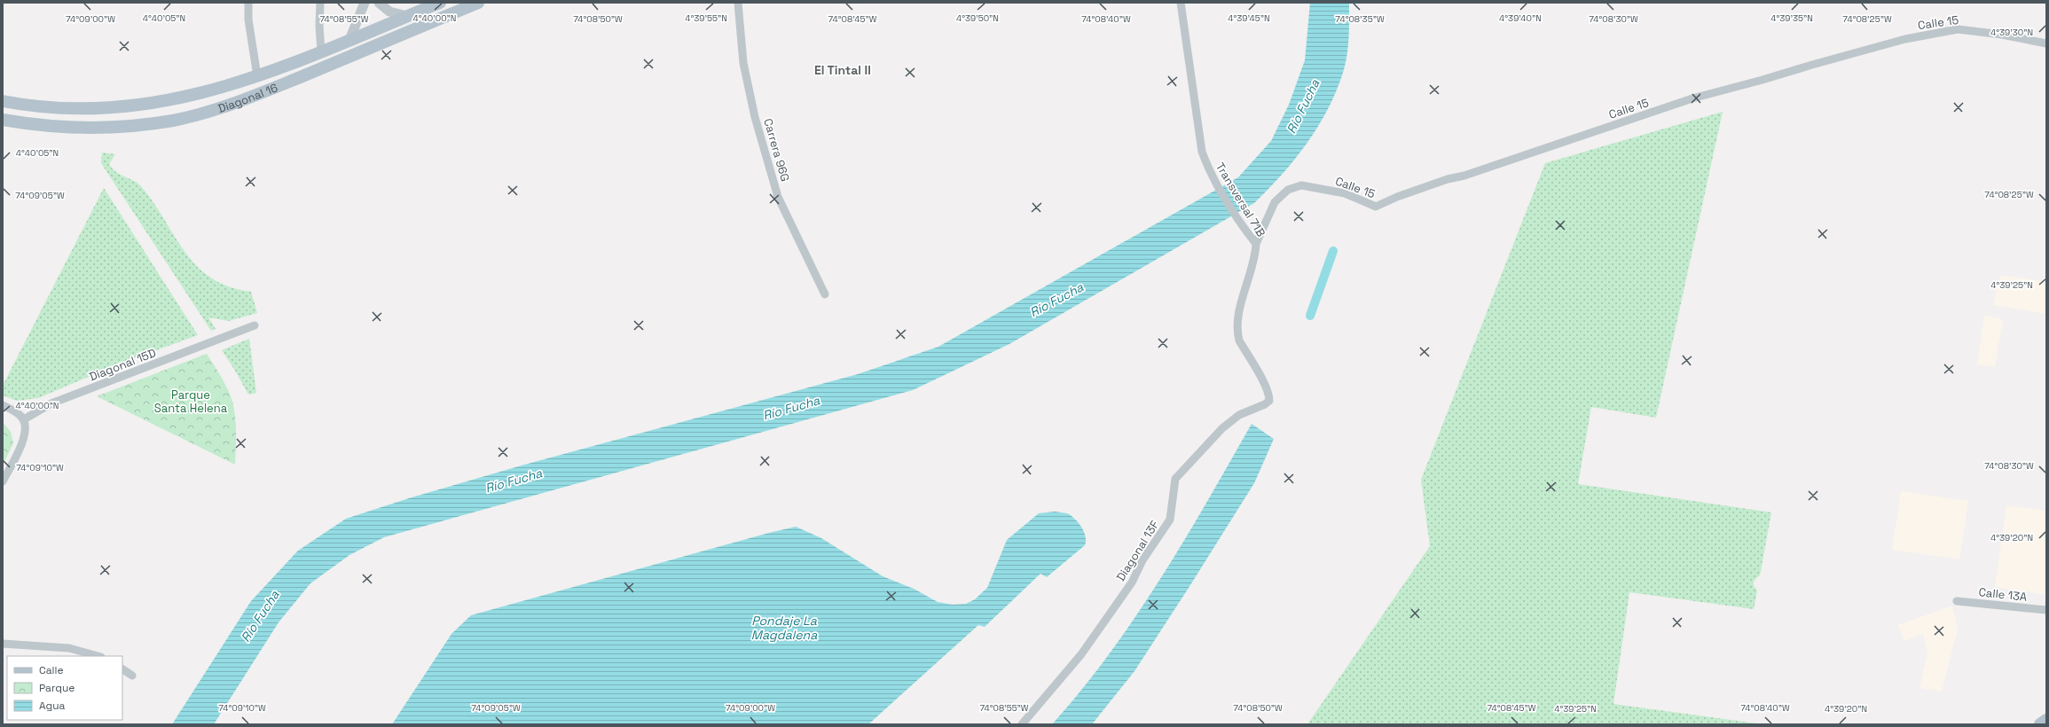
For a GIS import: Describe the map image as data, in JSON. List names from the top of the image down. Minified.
{"streets":{"main road":["Diagonal 16"],"street":["Calle 15","Carrera 96G","Transversal 71B","Diagonal 15D","Diagonal 13F","Calle 13A"]},"crossings":[["Calle 15","Transversal 71B"],["Transversal 71B","Diagonal 13F"]],"districts":["El Tintal II"],"water":["Río Fucha","Pondaje La Magdalena"],"parks":["Parque Santa Helena"],"legend":["Calle","Parque","Agua"],"coordinates":["4°39'40\"N","4°40'05\"N","4°40'00\"N","4°39'55\"N","4°39'50\"N","4°39'45\"N","4°39'35\"N","74°08'55\"W","74°08'45\"W","74°08'40\"W","74°08'35\"W","74°08'30\"W","74°08'25\"W","74°09'00\"W","74°08'50\"W","4°39'30\"N","74°09'05\"W","4°39'25\"N","74°09'10\"W","4°39'20\"N"]}
